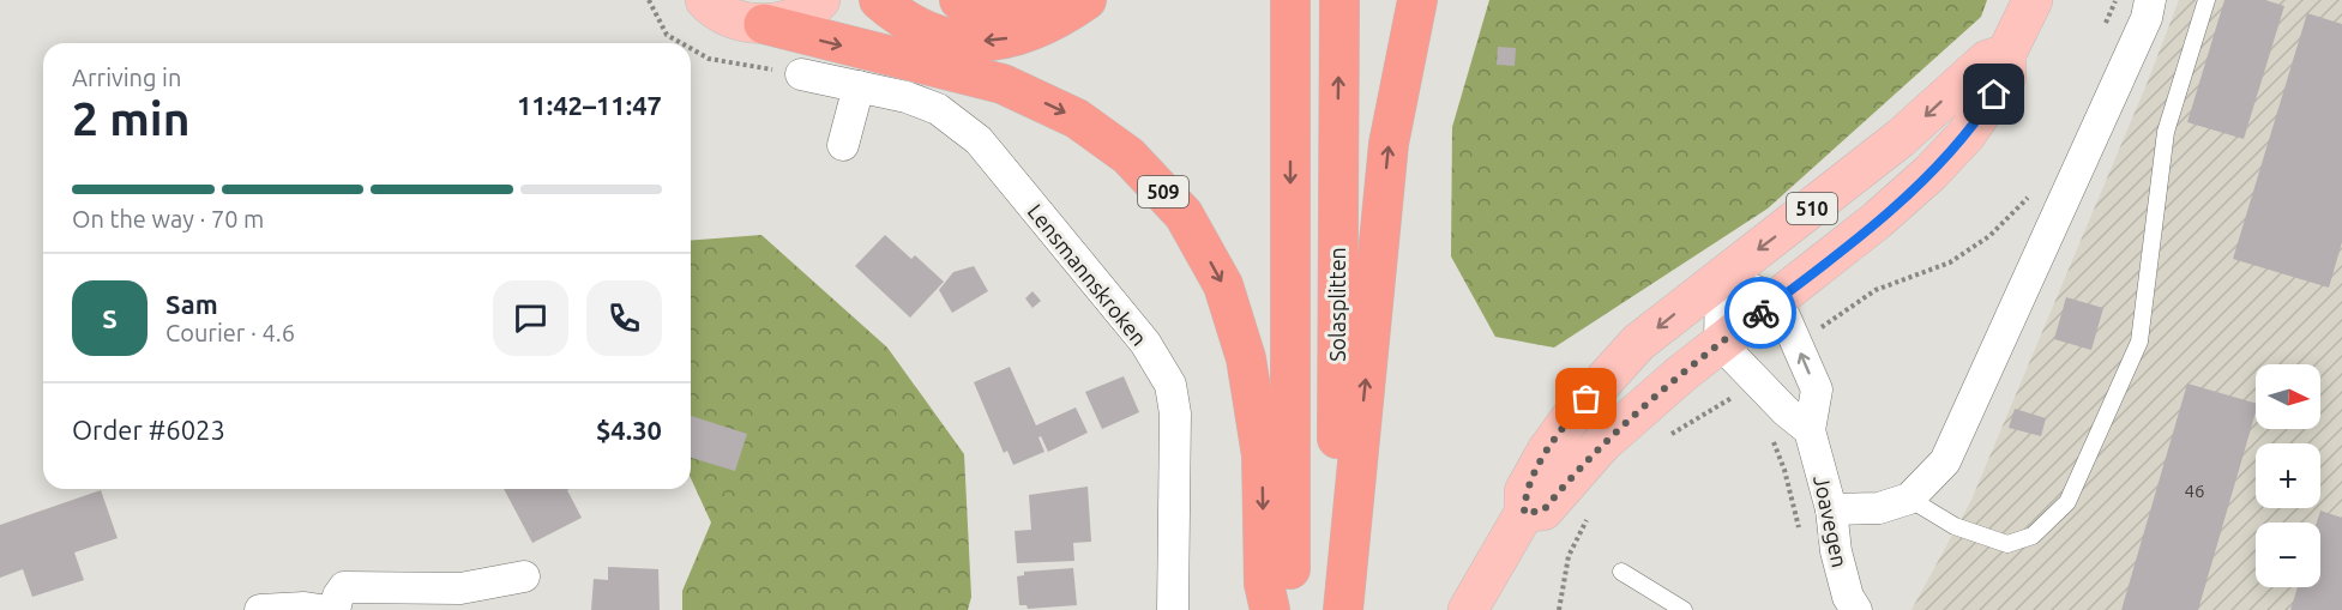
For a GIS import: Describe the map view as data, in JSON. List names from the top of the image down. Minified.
{"streets":{"highway":["509","Solasplitten"],"main road":["510"],"street":["Lensmannskroken","Joavegen"]},"crossings":[["510","Joavegen"]],"one_way":["Joavegen"],"house_numbers":["46"],"north":"right","page":{"heading":["2 min","Arriving in","11:42–11:47"],"panel":["Sam","Courier · 4.6","Order #6023","$4.30"],"bar":"On the way · 70 m","round":"S","map_buttons":["+","−"]}}
